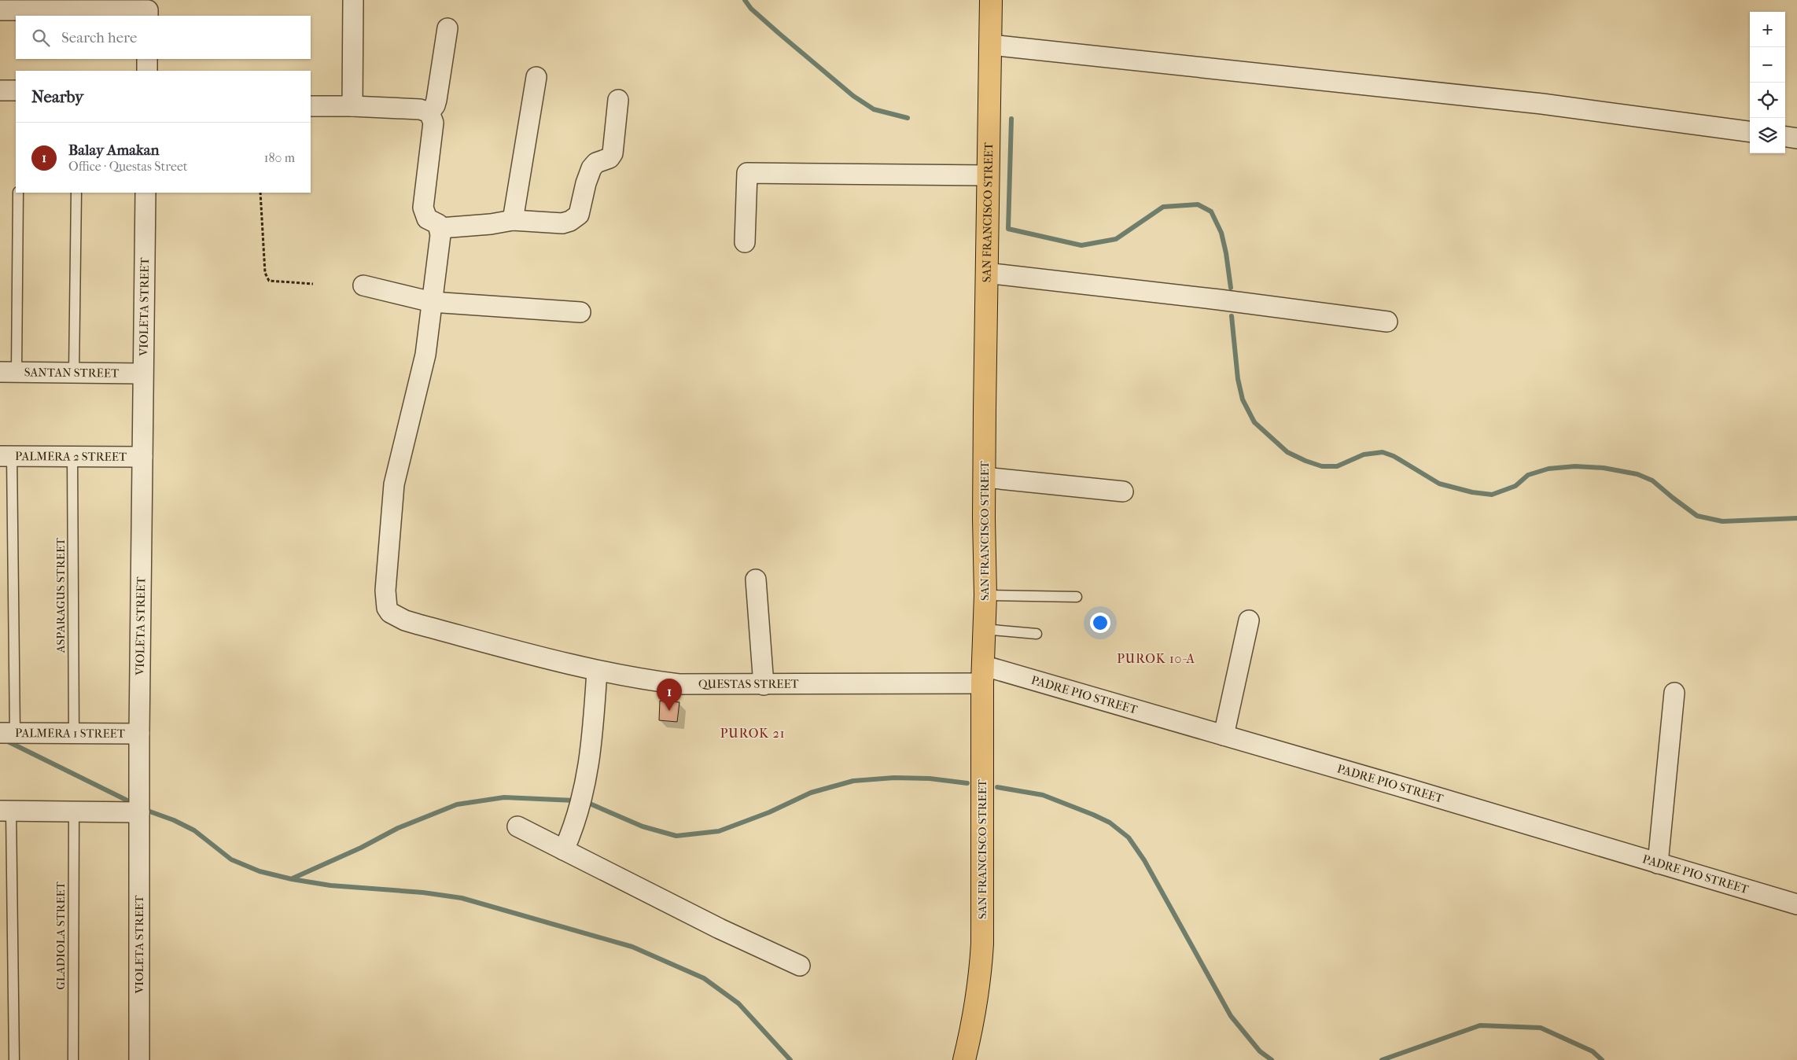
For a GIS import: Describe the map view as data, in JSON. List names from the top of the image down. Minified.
{"streets":{"main road":["SAN FRANCISCO STREET"],"street":["VIOLETA STREET","SANTAN STREET","PALMERA 2 STREET","QUESTAS STREET","PADRE PIO STREET","PALMERA 1 STREET"],"lane":["ASPARAGUS STREET","GLADIOLA STREET"]},"crossings":[["SAN FRANCISCO STREET","QUESTAS STREET"],["SAN FRANCISCO STREET","PADRE PIO STREET"],["VIOLETA STREET","SANTAN STREET"],["VIOLETA STREET","PALMERA 2 STREET"],["VIOLETA STREET","PALMERA 1 STREET"],["PALMERA 2 STREET","ASPARAGUS STREET"],["ASPARAGUS STREET","PALMERA 1 STREET"],["QUESTAS STREET","PADRE PIO STREET"]],"districts":["PUROK 10-A","PUROK 21"],"page":{"map_buttons":["+","−"],"search":"Search here","heading":"Nearby","list":[{"mark":"1","name":"Balay Amakan","note":"Office · Questas Street","value":"180 m"}],"pins":"1"}}
